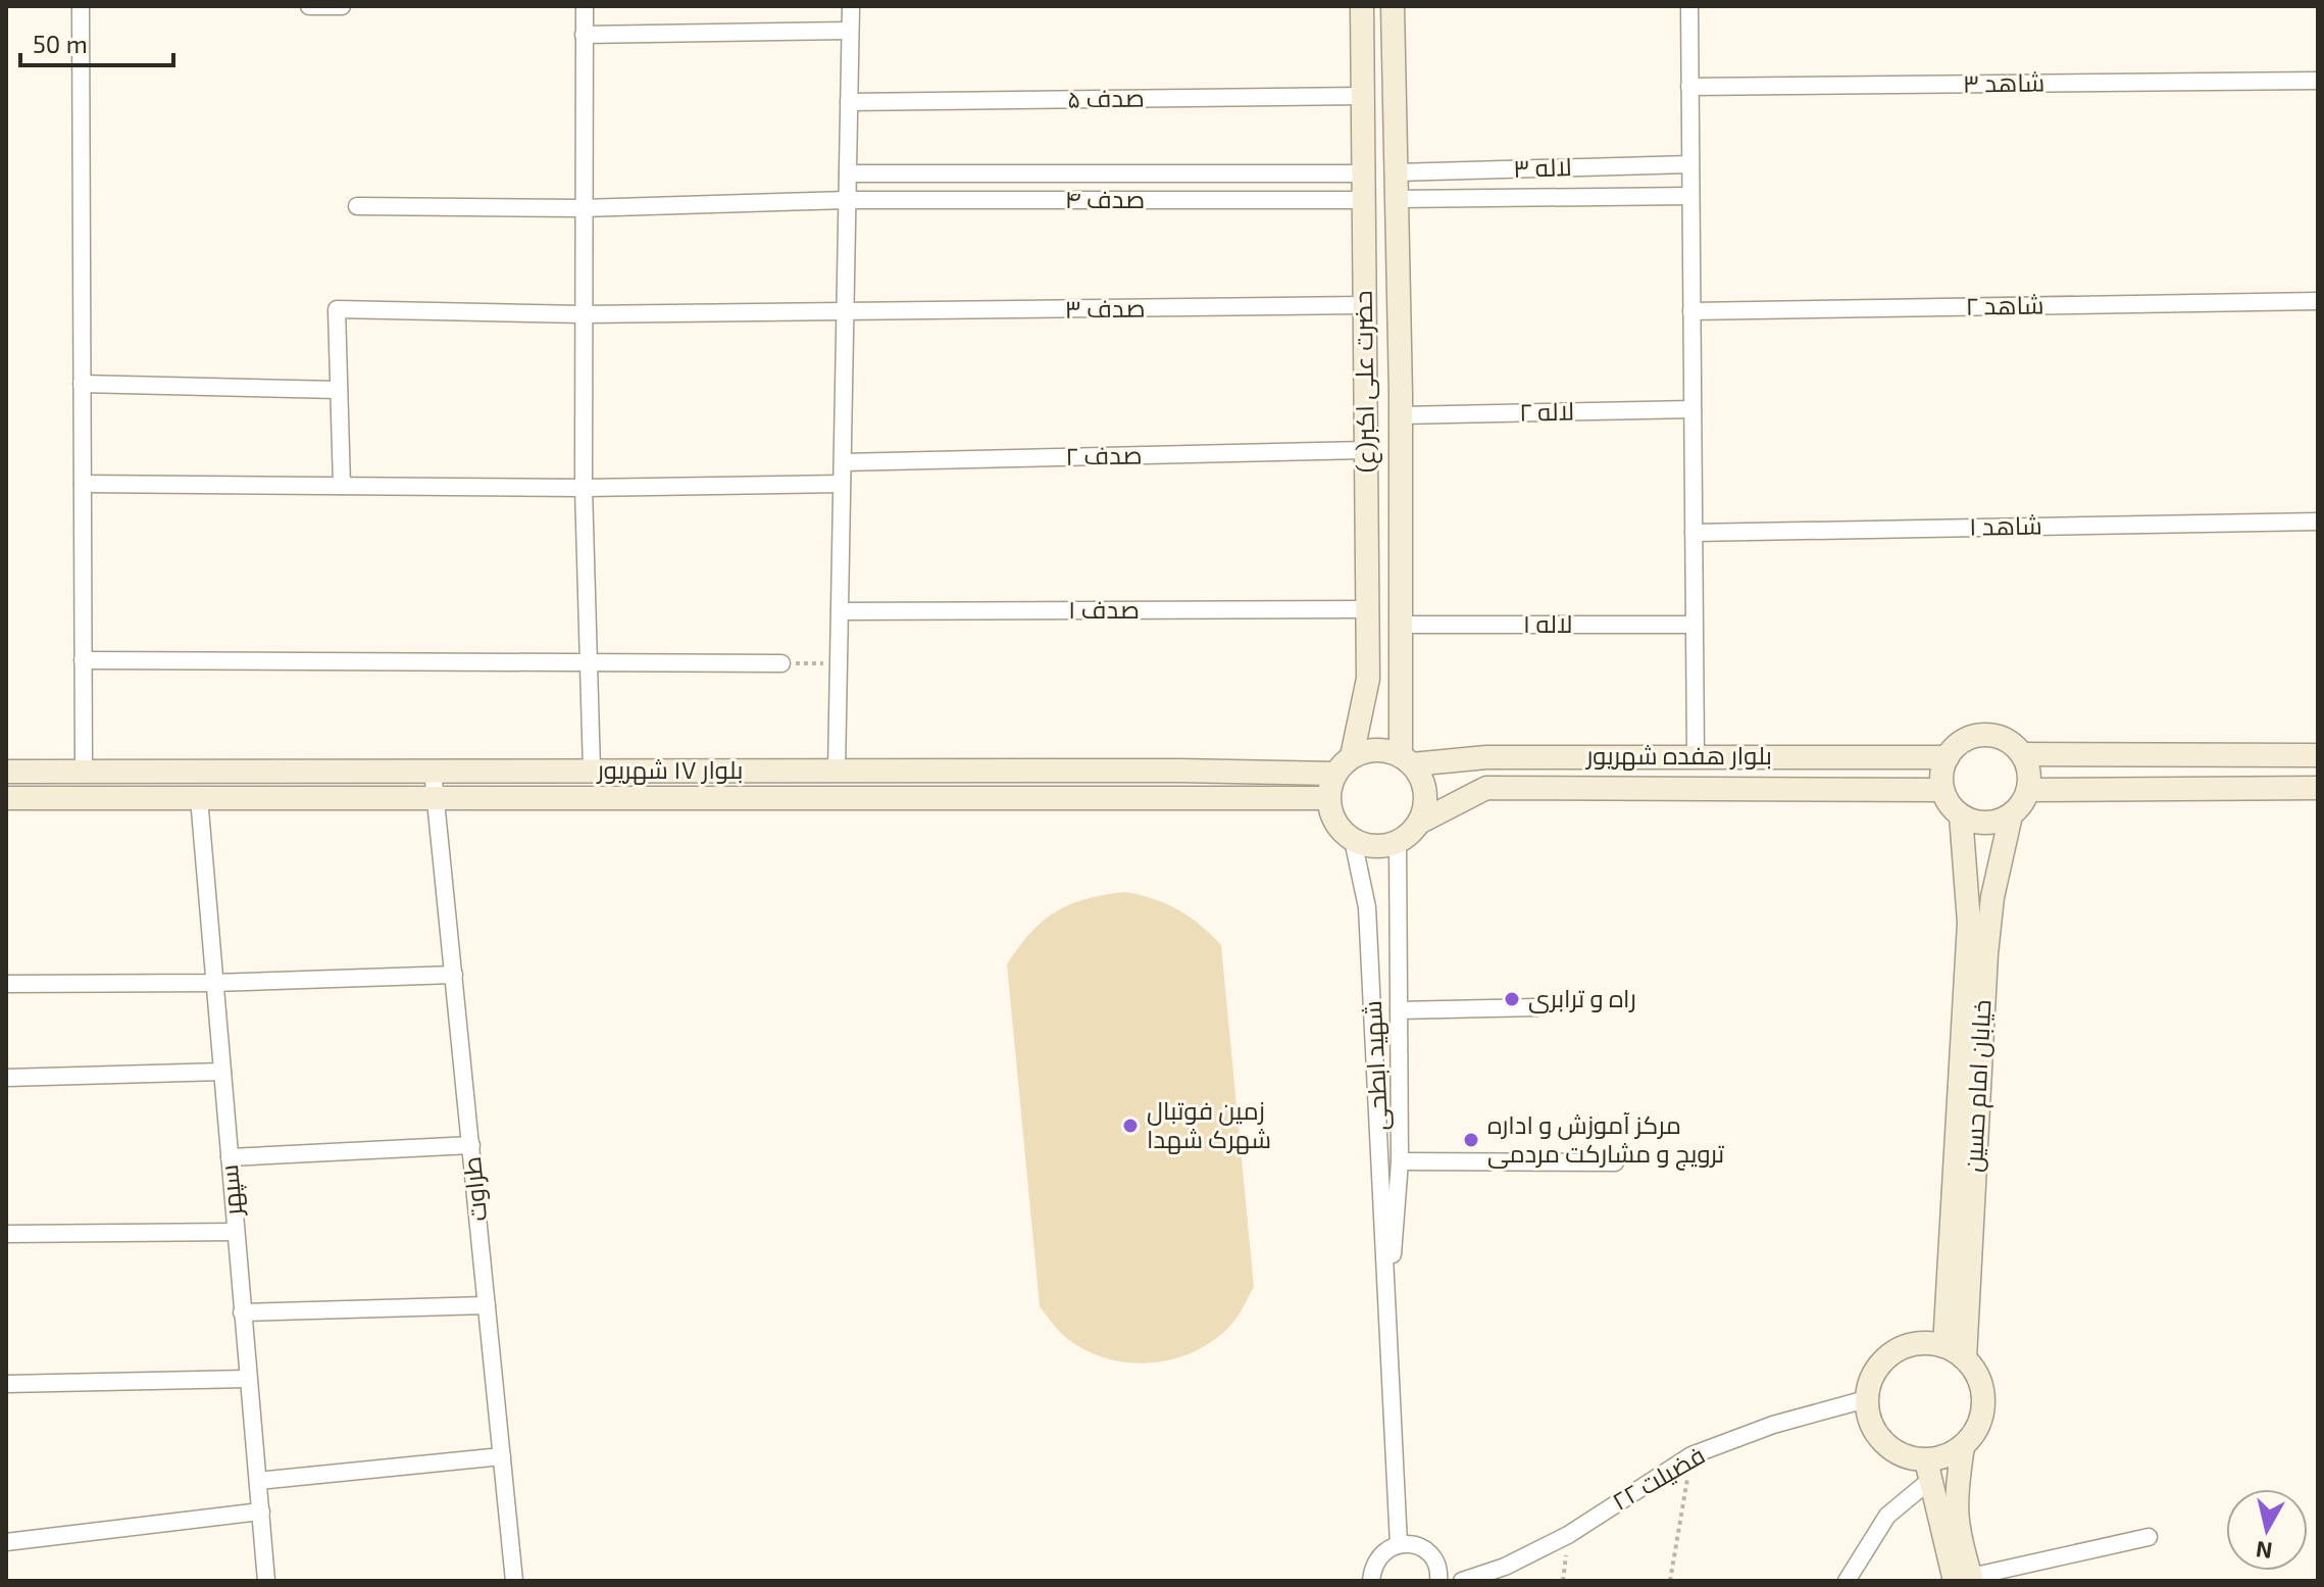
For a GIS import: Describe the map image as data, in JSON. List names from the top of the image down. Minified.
{"streets":{"street":["شاهد ۳","صدف ۵","لاله ۳","صدف ۴","شاهد ۲","صدف ۳","حضرت علی اکبر(ع)","لاله ۲","صدف ۲","شاهد ۱","صدف ۱","لاله ۱","بلوار هفده شهریور","بلوار ۱۷ شهریور","شهید ابطحی","خیابان امام حسین","طراوت","سپهر","فضیلت ۲۲"]},"crossings":[["صدف ۵","حضرت علی اکبر(ع)"],["لاله ۳","حضرت علی اکبر(ع)"],["صدف ۴","حضرت علی اکبر(ع)"],["صدف ۳","حضرت علی اکبر(ع)"],["حضرت علی اکبر(ع)","لاله ۲"],["حضرت علی اکبر(ع)","صدف ۲"],["حضرت علی اکبر(ع)","صدف ۱"],["حضرت علی اکبر(ع)","لاله ۱"],["حضرت علی اکبر(ع)","بلوار هفده شهریور"],["حضرت علی اکبر(ع)","بلوار ۱۷ شهریور"],["حضرت علی اکبر(ع)","شهید ابطحی"],["بلوار هفده شهریور","بلوار ۱۷ شهریور"],["بلوار هفده شهریور","شهید ابطحی"],["بلوار هفده شهریور","خیابان امام حسین"],["بلوار ۱۷ شهریور","شهید ابطحی"],["بلوار ۱۷ شهریور","طراوت"],["بلوار ۱۷ شهریور","سپهر"],["خیابان امام حسین","فضیلت ۲۲"]],"places":["راه و ترابری","زمین فوتبال شهرک شهدا","مرکز آموزش و اداره ترویج و مشارکت مردمی"],"scale_bar":"50 m","north":"bottom"}
